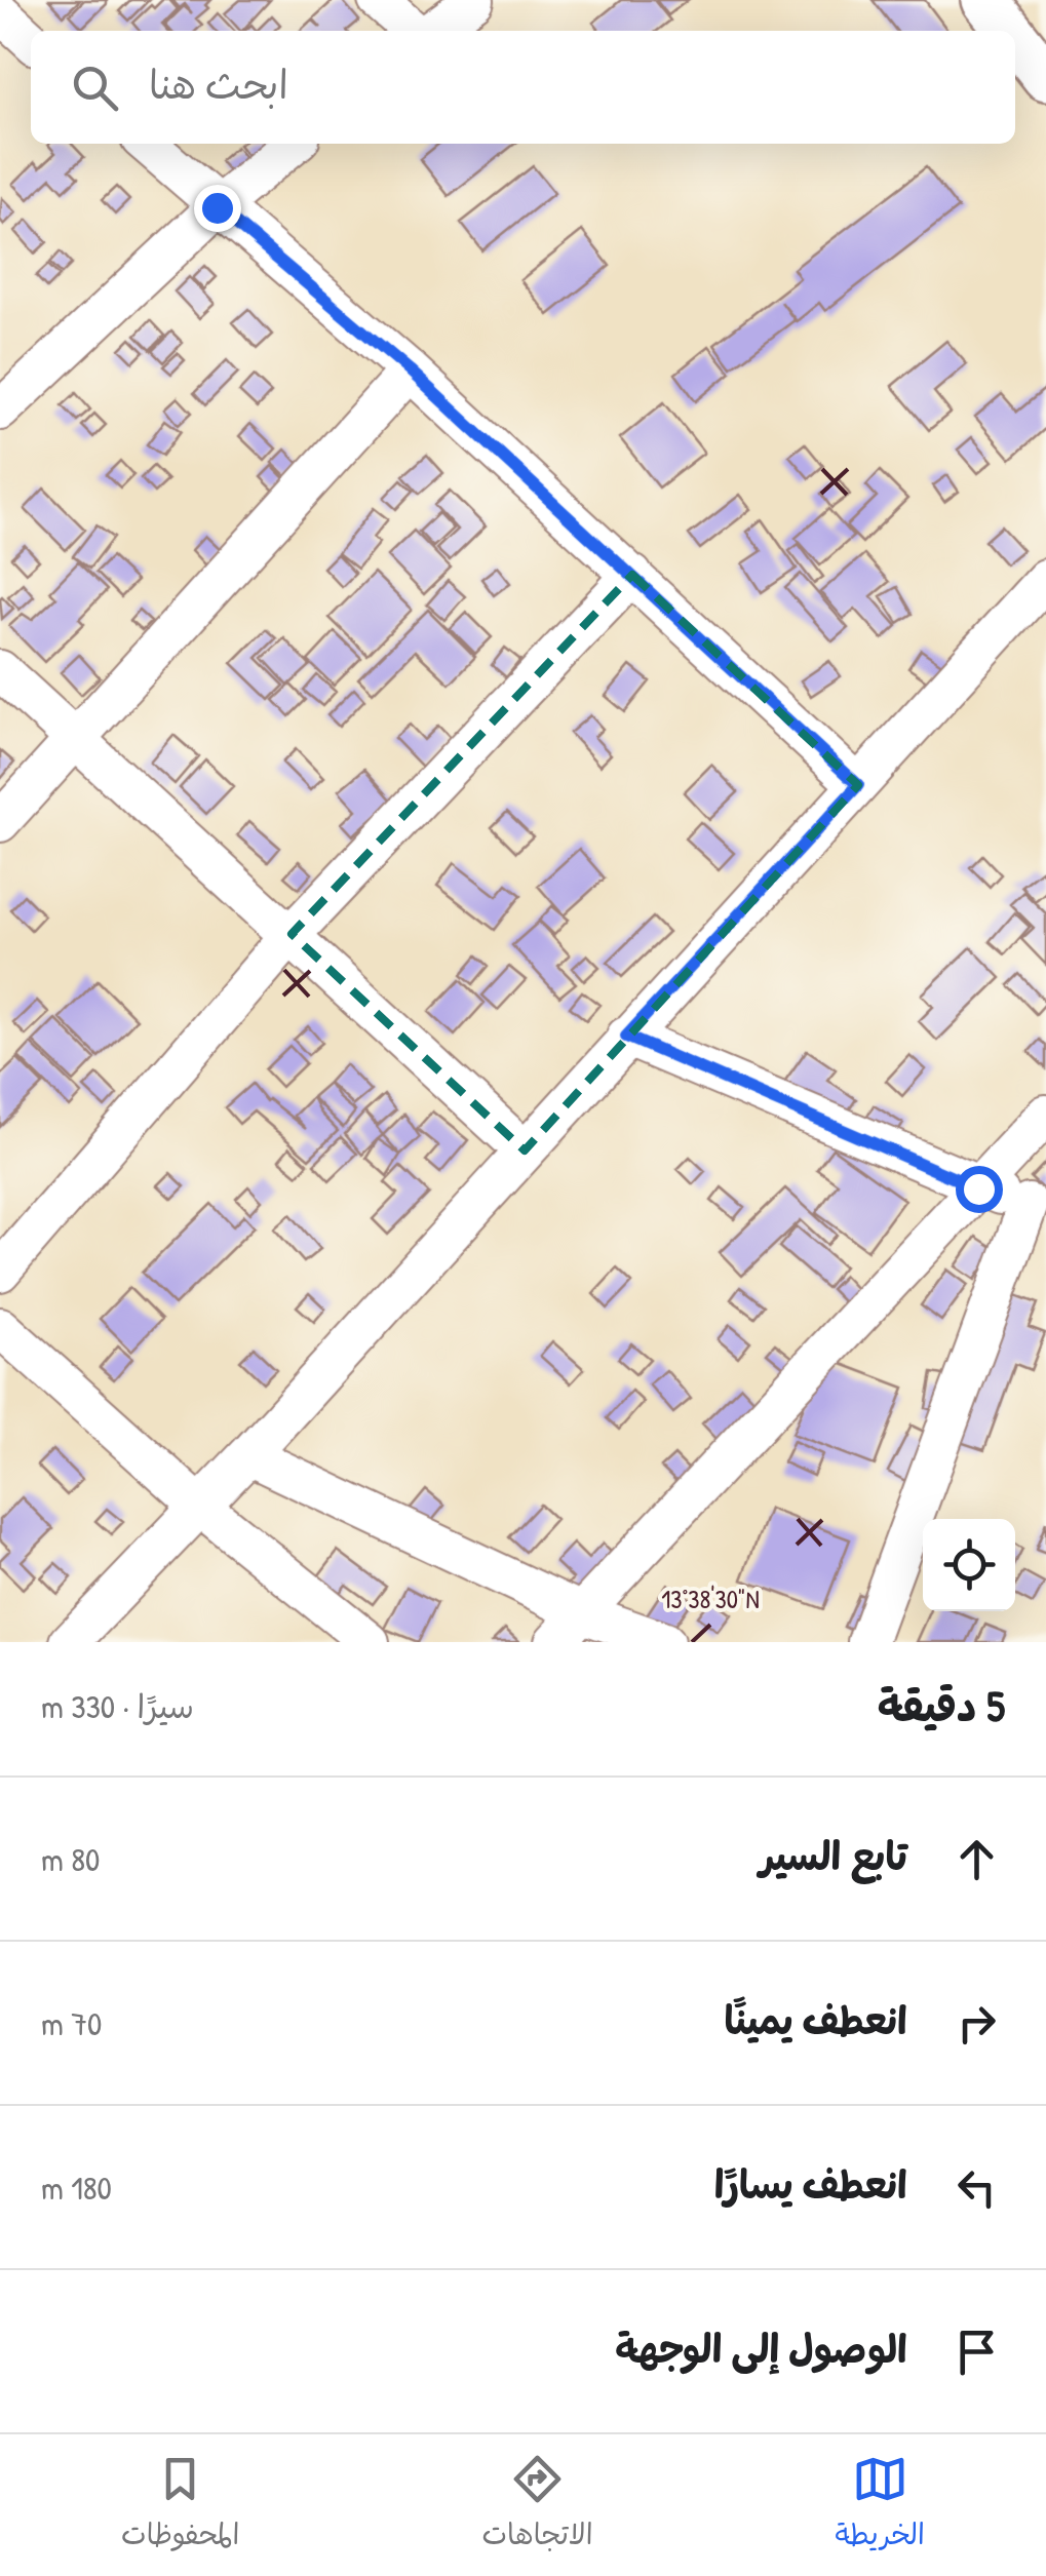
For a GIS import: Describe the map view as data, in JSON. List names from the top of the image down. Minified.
{"page":{"search":"ابحث هنا","heading":["5 دقيقة","سيرًا · 330 m"],"list":[["تابع السير","80 m"],["انعطف يمينًا","70 m"],["انعطف يسارًا","180 m"],"الوصول إلى الوجهة"],"nav":["الخريطة","الاتجاهات","المحفوظات"]},"coordinates":["13°38'30\"N"]}
